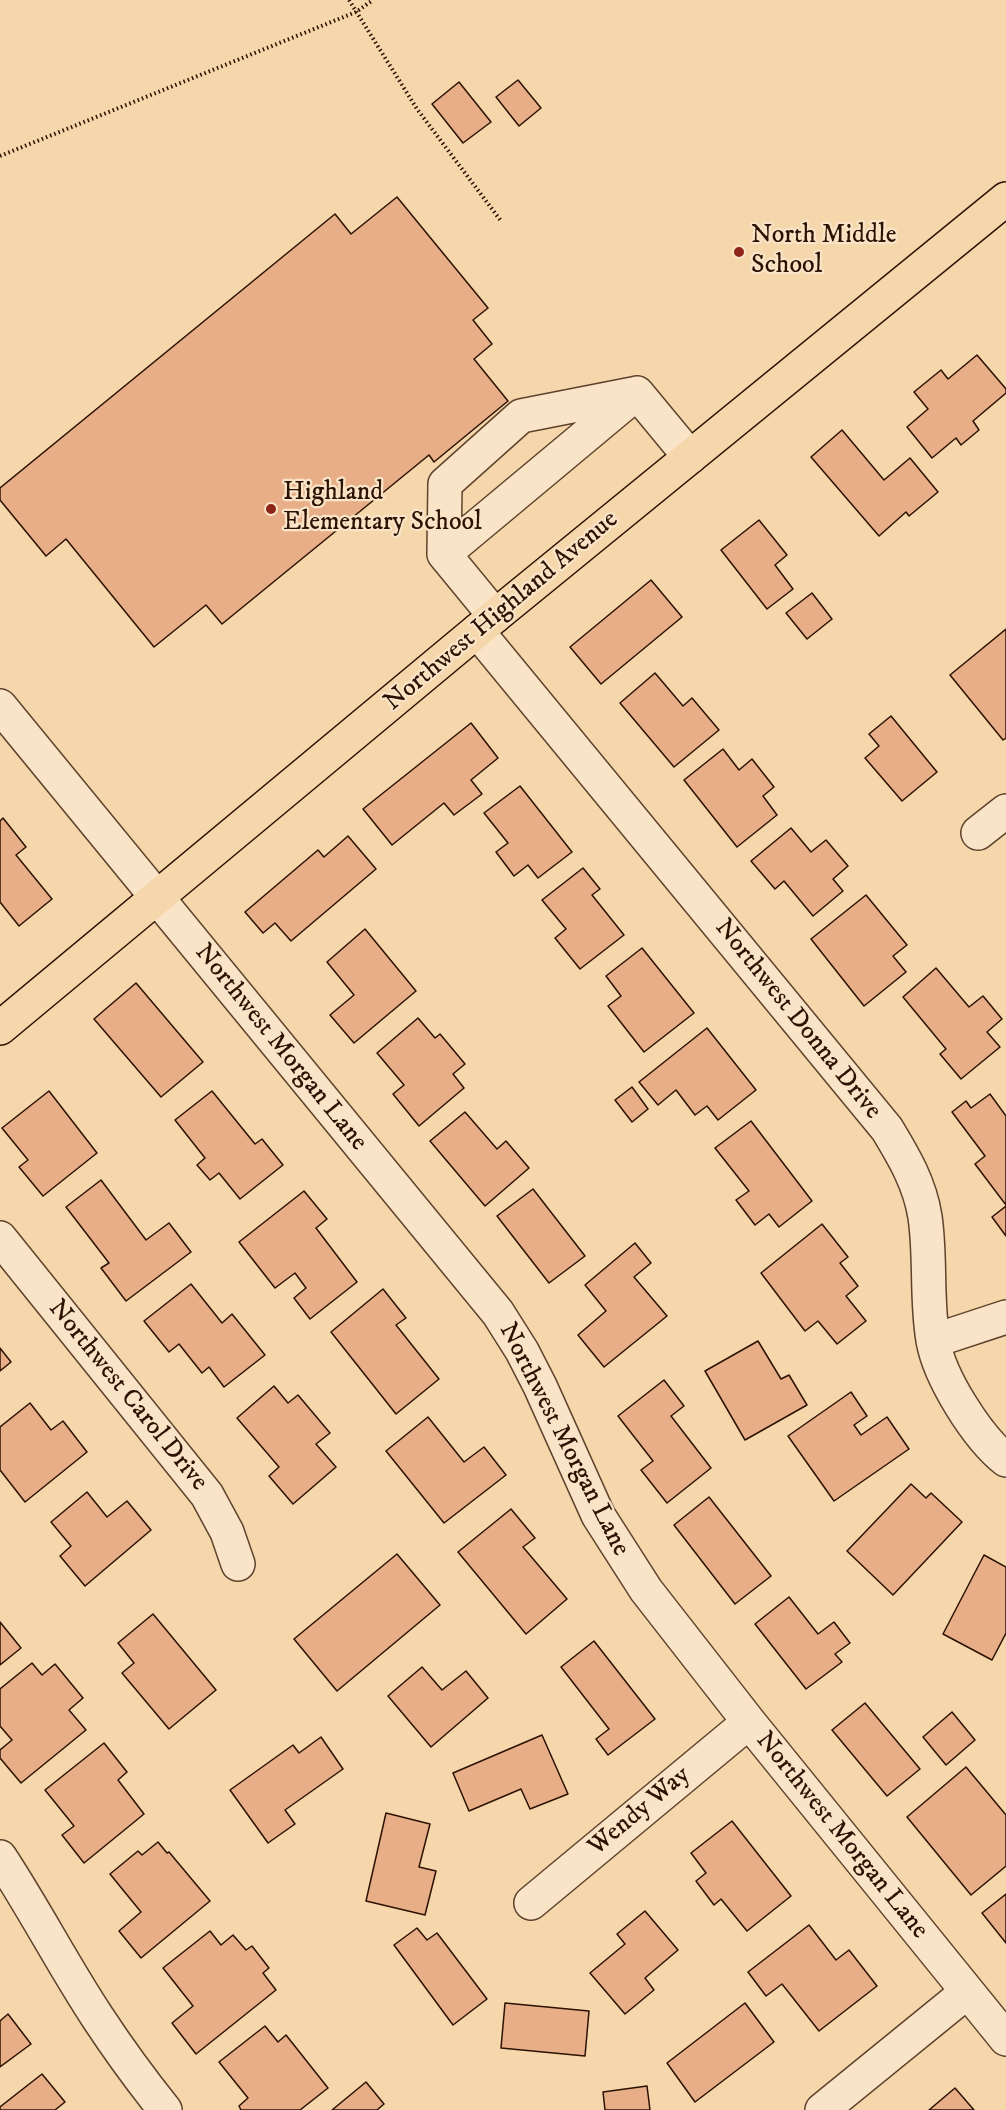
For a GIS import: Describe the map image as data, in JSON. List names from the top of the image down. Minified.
{"streets":{"main road":["Northwest Highland Avenue"],"street":["Northwest Donna Drive","Northwest Morgan Lane","Northwest Carol Drive","Wendy Way"]},"crossings":[["Northwest Highland Avenue","Northwest Donna Drive"],["Northwest Highland Avenue","Northwest Morgan Lane"],["Northwest Morgan Lane","Wendy Way"]],"places":["North Middle School","Highland Elementary School"]}
